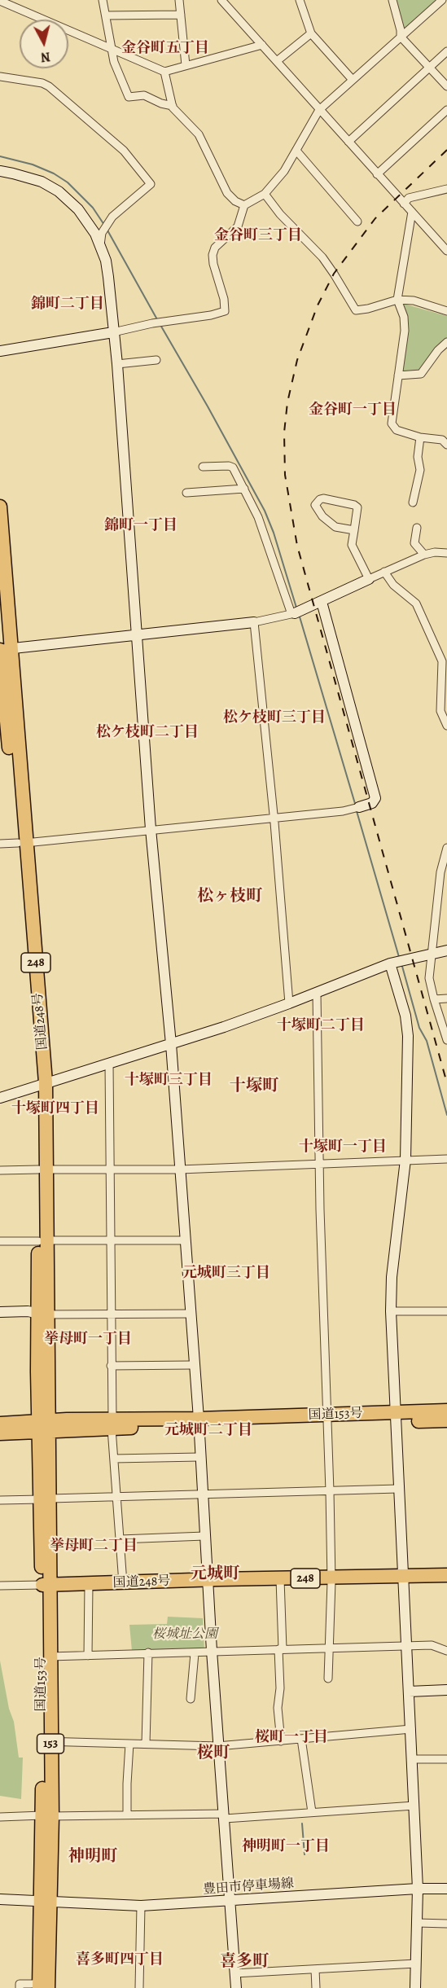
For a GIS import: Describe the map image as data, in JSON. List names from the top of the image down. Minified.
{"streets":{"highway":["248","国道248号","国道153号","153"],"street":["豊田市停車場線"]},"crossings":[["国道248号","国道153号"],["国道153号","豊田市停車場線"]],"districts":["金谷町五丁目","金谷町三丁目","錦町二丁目","金谷町一丁目","錦町一丁目","松ケ枝町三丁目","松ケ枝町二丁目","松ヶ枝町","十塚町二丁目","十塚町三丁目","十塚町","十塚町四丁目","十塚町一丁目","元城町三丁目","挙母町一丁目","元城町二丁目","挙母町二丁目","元城町","桜町一丁目","桜町","神明町一丁目","神明町","喜多町四丁目","喜多町"],"parks":["桜城址公園"],"north":"bottom"}
